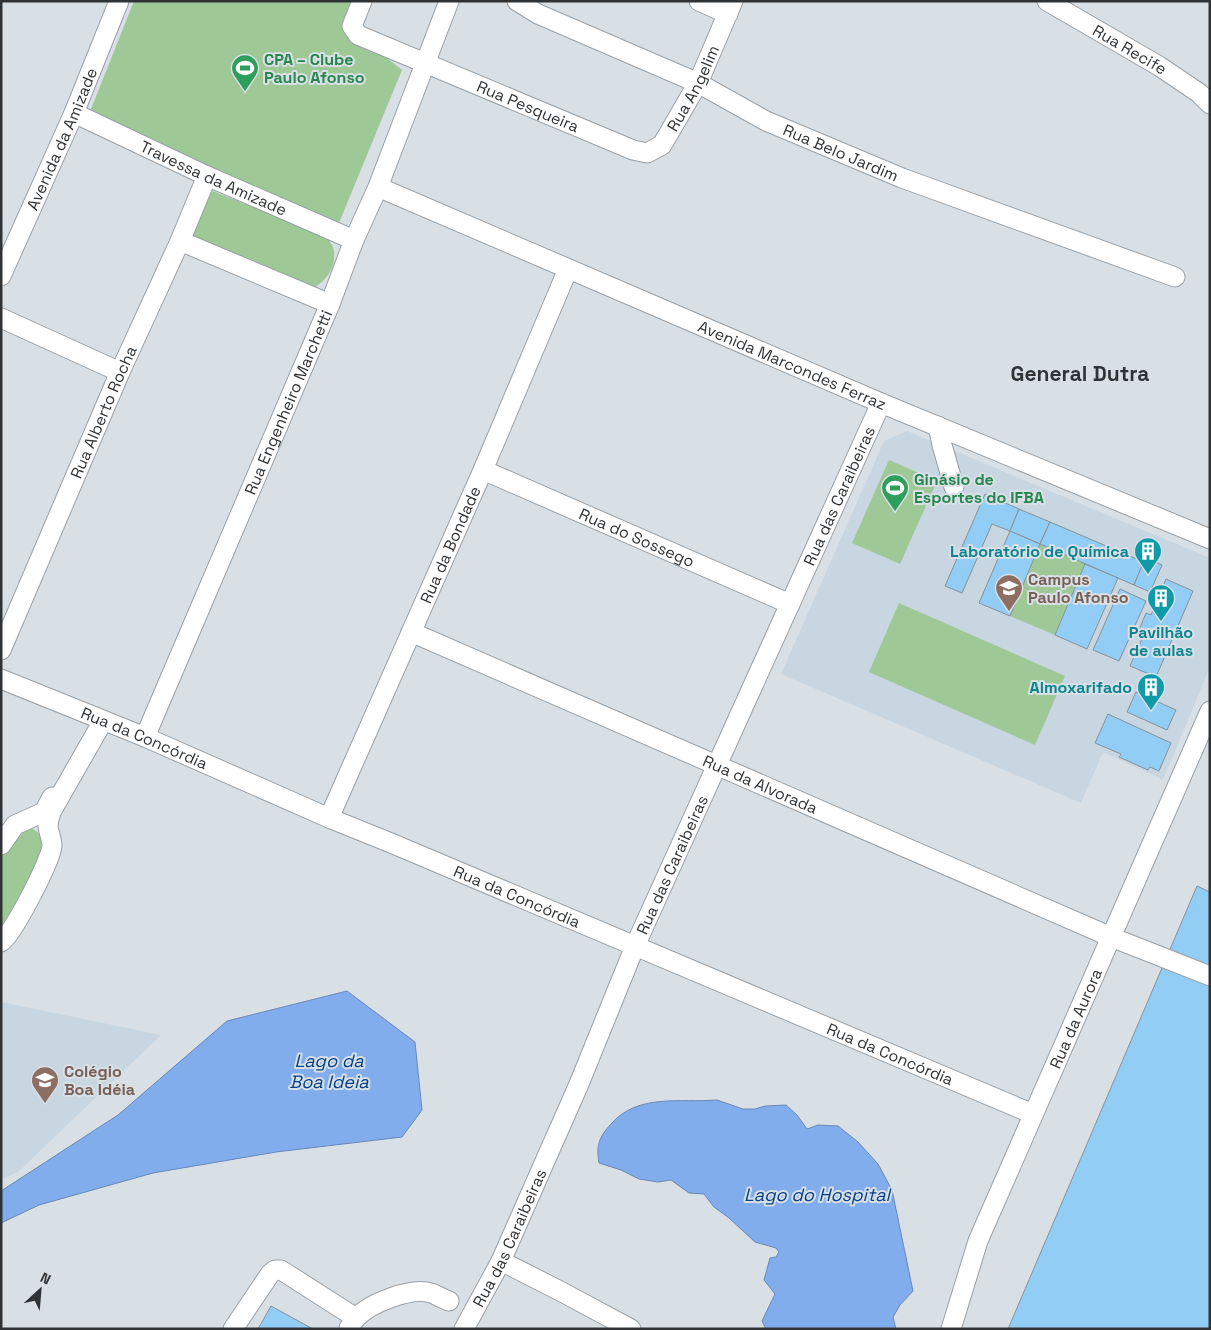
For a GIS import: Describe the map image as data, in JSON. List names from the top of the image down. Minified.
{"streets":{"street":["Rua Recife","Rua Angelim","Rua Pesqueira","Avenida da Amizade","Rua Belo Jardim","Travessa da Amizade","Avenida Marcondes Ferraz","Rua Engenheiro Marchetti","Rua Alberto Rocha","Rua das Caraibeiras","Rua do Sossego","Rua da Bondade","Rua da Concórdia","Rua da Alvorada","Rua da Aurora"]},"crossings":[["Rua Angelim","Rua Pesqueira"],["Rua Angelim","Rua Belo Jardim"],["Rua Pesqueira","Rua Engenheiro Marchetti"],["Avenida da Amizade","Travessa da Amizade"],["Travessa da Amizade","Rua Engenheiro Marchetti"],["Travessa da Amizade","Rua Alberto Rocha"],["Avenida Marcondes Ferraz","Rua Engenheiro Marchetti"],["Avenida Marcondes Ferraz","Rua das Caraibeiras"],["Avenida Marcondes Ferraz","Rua da Bondade"],["Rua Engenheiro Marchetti","Rua da Concórdia"],["Rua das Caraibeiras","Rua do Sossego"],["Rua das Caraibeiras","Rua da Concórdia"],["Rua das Caraibeiras","Rua da Alvorada"],["Rua do Sossego","Rua da Bondade"],["Rua da Bondade","Rua da Concórdia"],["Rua da Bondade","Rua da Alvorada"],["Rua da Concórdia","Rua da Aurora"],["Rua da Alvorada","Rua da Aurora"]],"districts":["General Dutra"],"water":["Lago da Boa Ideia","Lago do Hospital"],"places":{"sports":["CPA – Clube Paulo Afonso","Ginásio de Esportes do IFBA"],"building":["Laboratório de Química","Pavilhão de aulas","Almoxarifado"],"school or university":["Campus Paulo Afonso","Colégio Boa Idéia"]},"north":"top right"}
